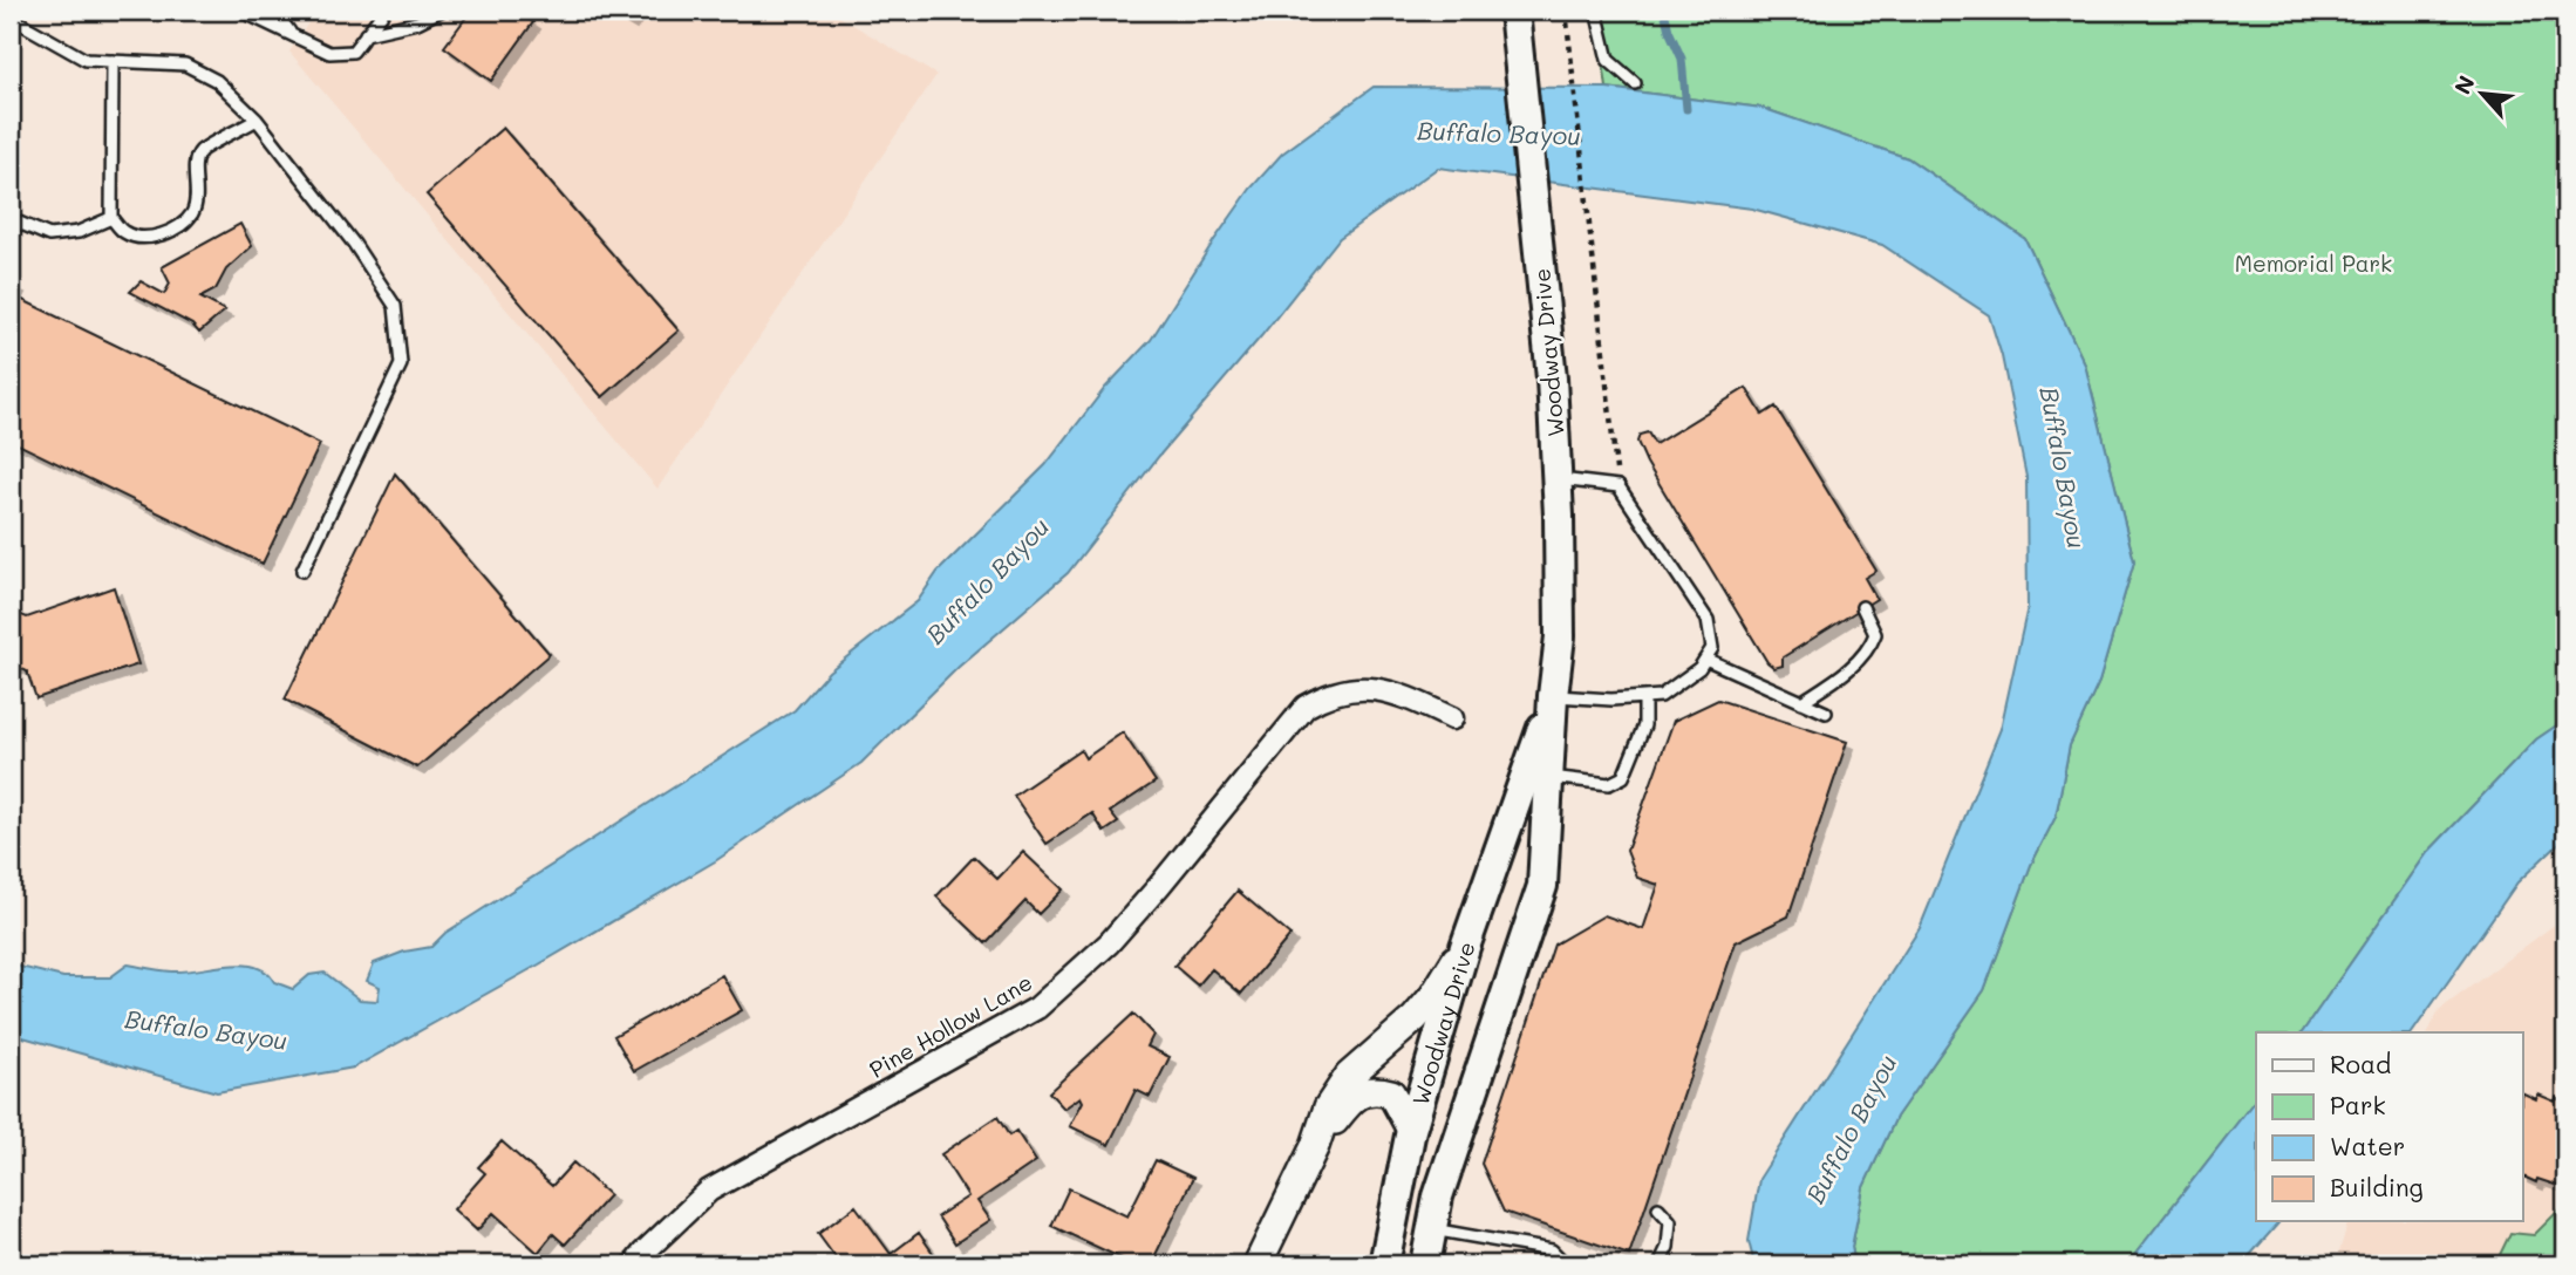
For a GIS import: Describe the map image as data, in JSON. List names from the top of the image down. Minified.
{"streets":{"main road":["Woodway Drive"],"street":["Pine Hollow Lane"]},"water":["Buffalo Bayou"],"parks":["Memorial Park"],"legend":["Road","Park","Water","Building"],"north":"top left"}
